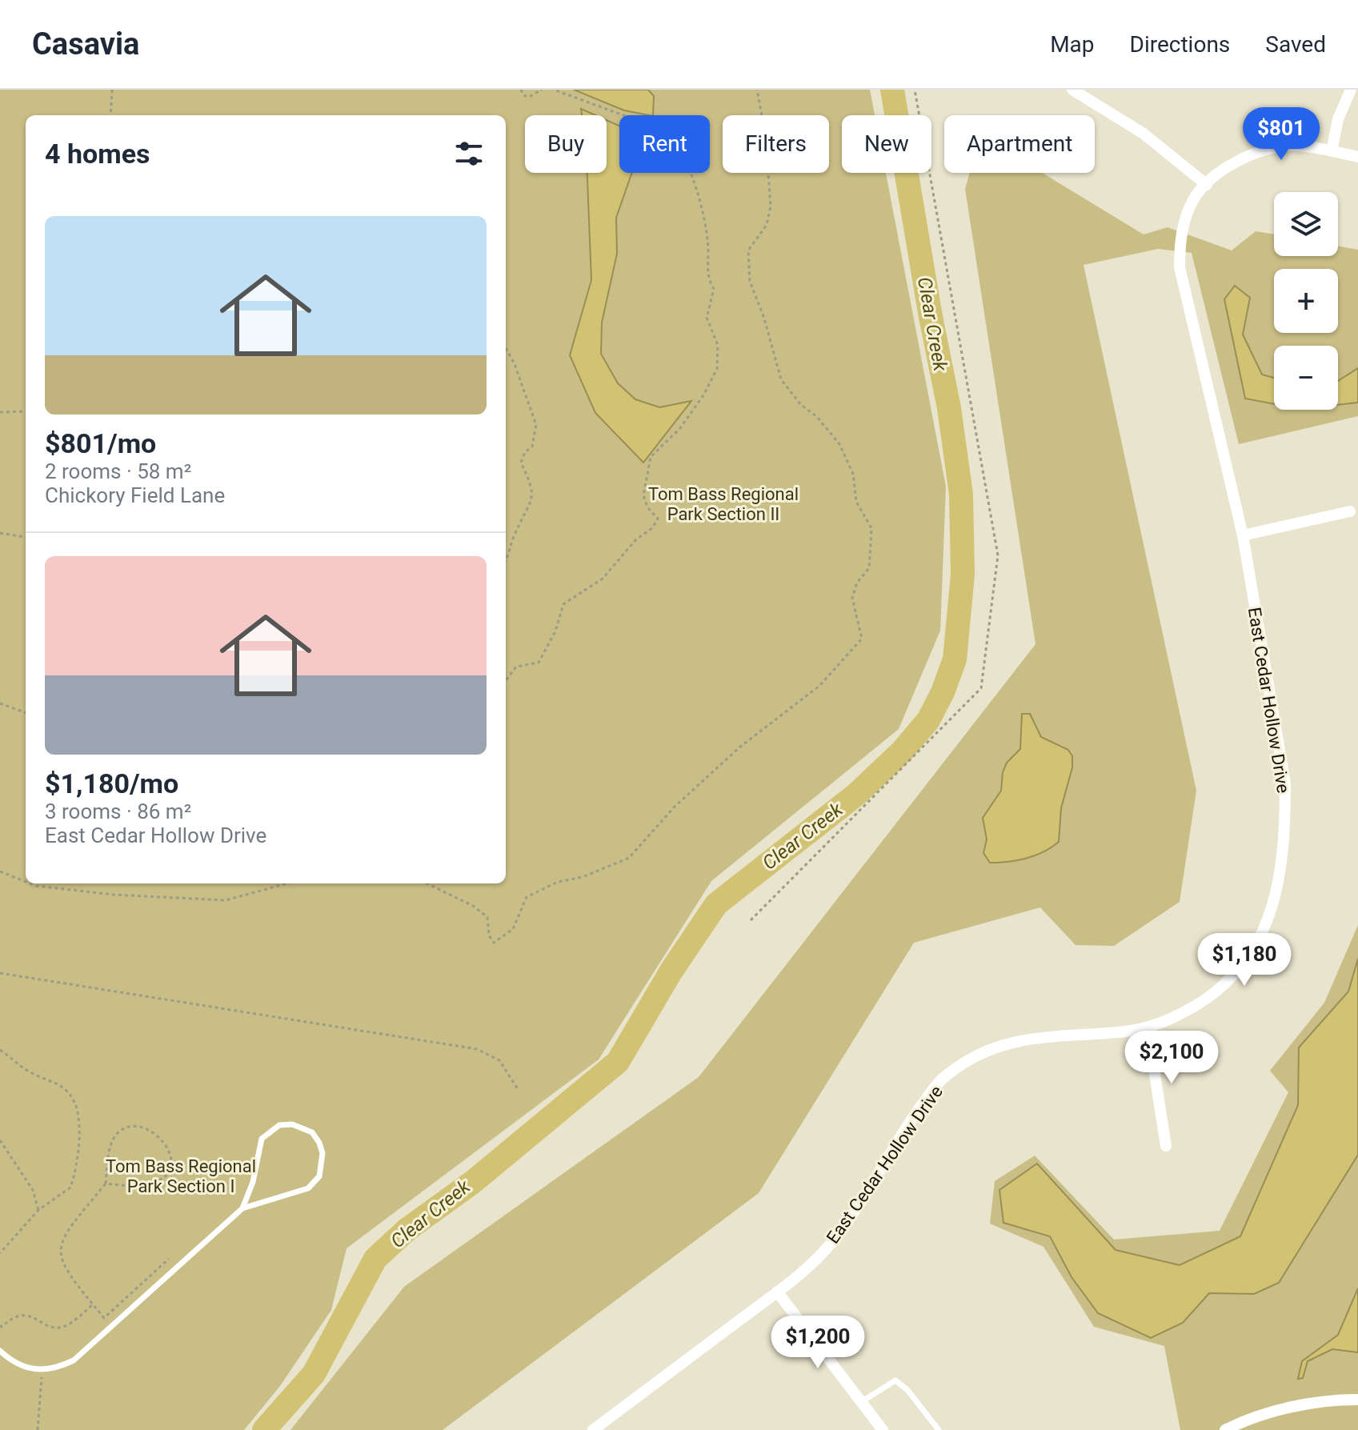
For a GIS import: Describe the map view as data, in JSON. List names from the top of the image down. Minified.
{"streets":{"street":["East Cedar Hollow Drive"]},"water":["Clear Creek"],"parks":["Tom Bass Regional Park Section II","Tom Bass Regional Park Section I"],"page":{"header":"Casavia","nav":["Map","Directions","Saved"],"price":["$801","$1,180","$2,100","$1,200"],"chip":["Buy","Rent","Filters","New","Apartment"],"heading":"4 homes","map_buttons":["+","−"],"list":[{"name":"$801/mo","note":"2 rooms · 58 m² · Chickory Field Lane"},{"name":"$1,180/mo","note":"3 rooms · 86 m² · East Cedar Hollow Drive"}]}}
